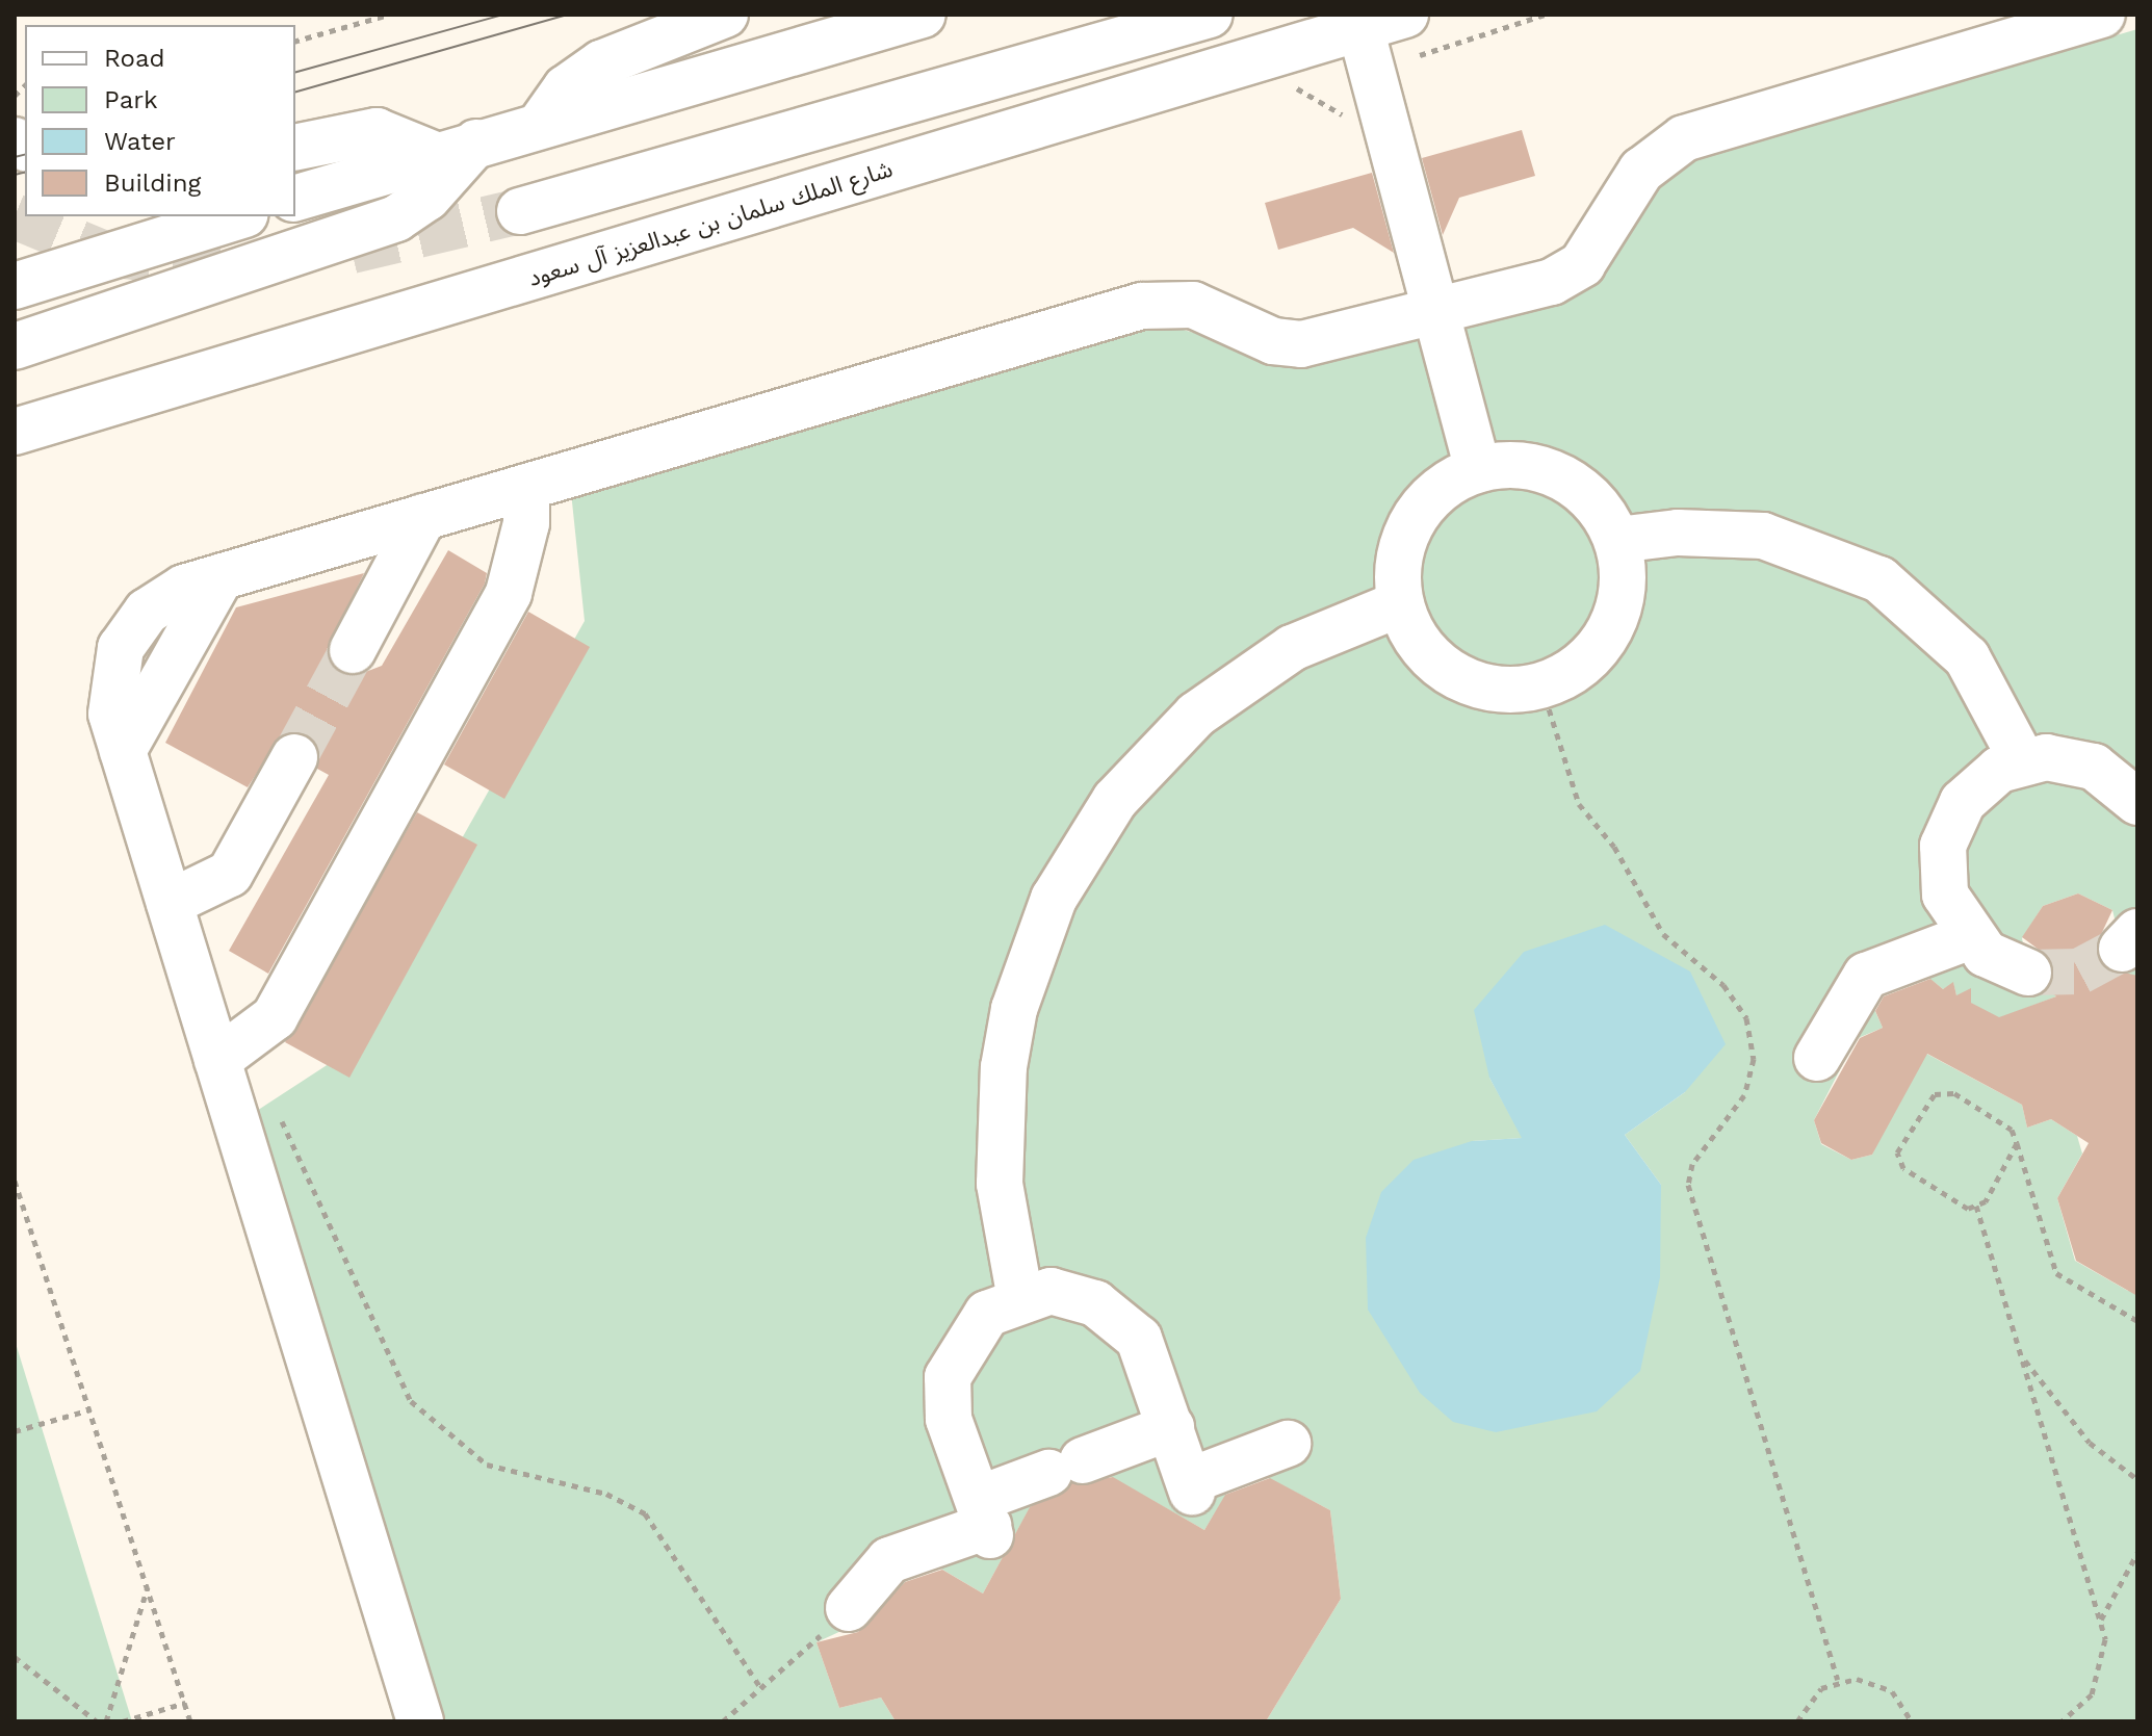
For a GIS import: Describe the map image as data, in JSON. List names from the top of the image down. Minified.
{"streets":{"main road":["شارع الملك سلمان بن عبدالعزيز آل سعود"]},"legend":["Road","Park","Water","Building"]}
